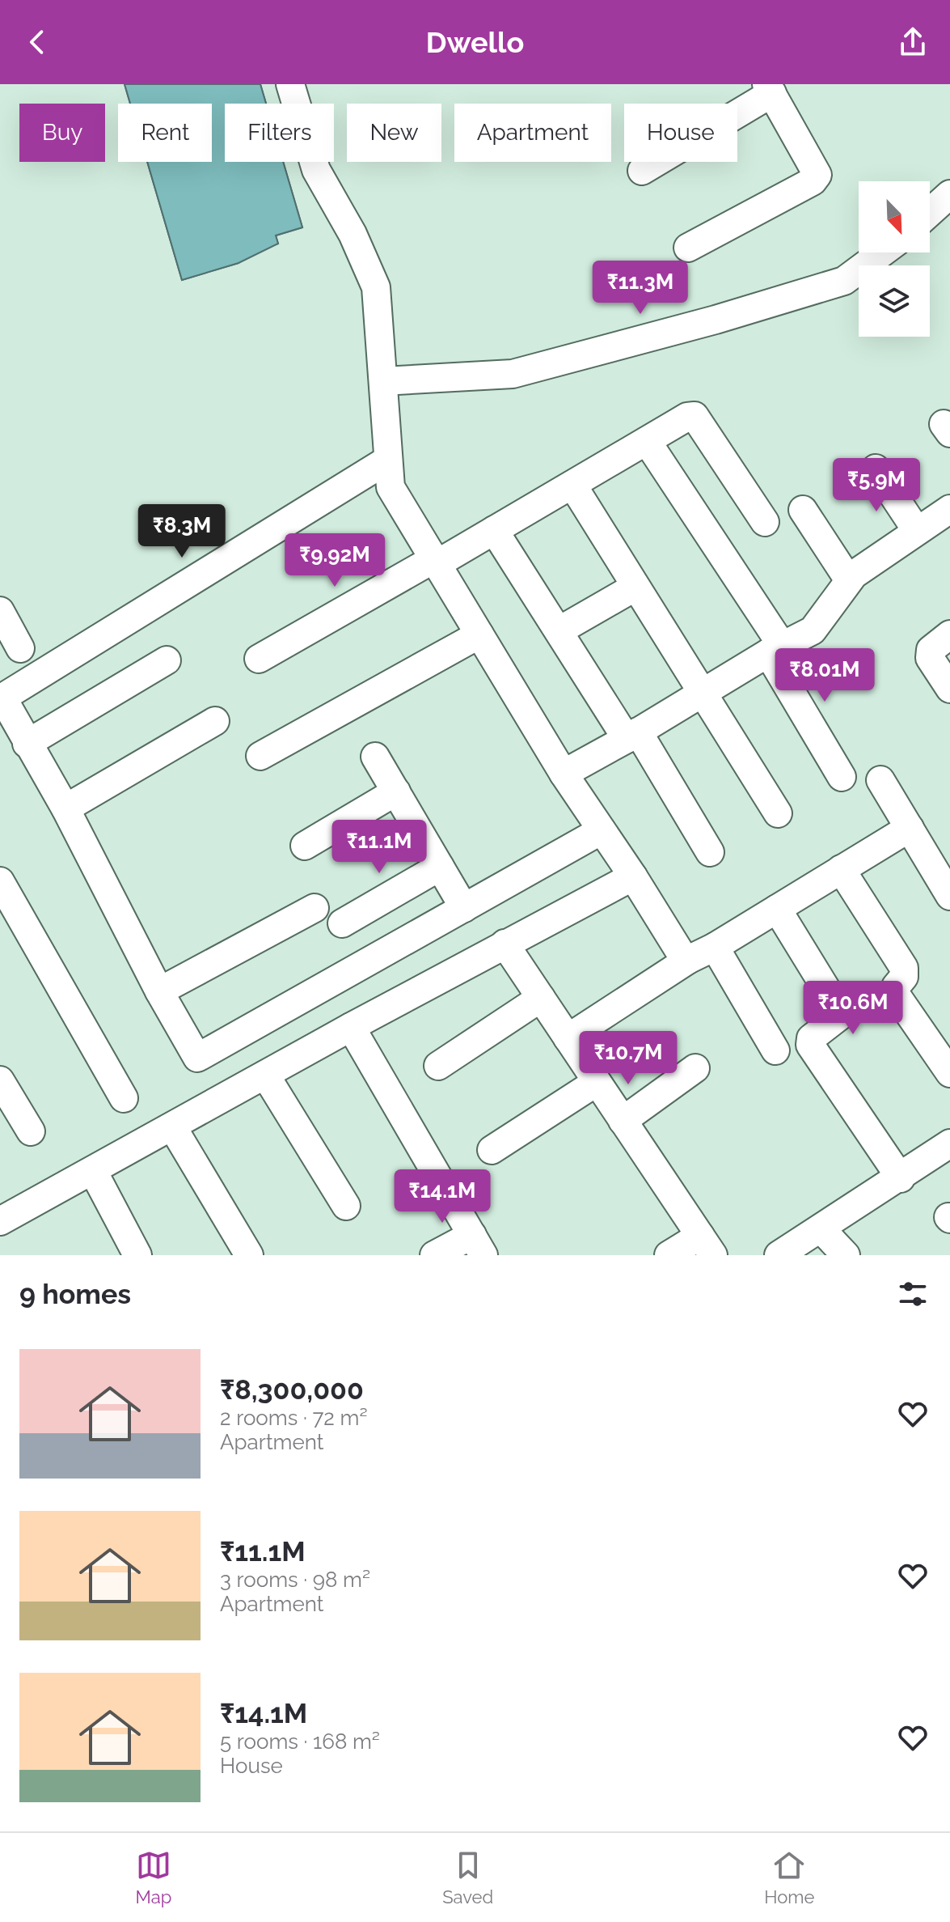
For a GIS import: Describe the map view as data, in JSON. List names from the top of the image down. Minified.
{"north":"bottom right","page":{"header":"Dwello","chip":["Buy","Rent","Filters","New","Apartment","House"],"price":["₹11.3M","₹5.9M","₹8.3M","₹9.92M","₹8.01M","₹11.1M","₹10.6M","₹10.7M","₹14.1M"],"heading":"9 homes","list":[{"name":"₹8,300,000","note":"2 rooms · 72 m² · Apartment"},{"name":"₹11.1M","note":"3 rooms · 98 m² · Apartment"},{"name":"₹14.1M","note":"5 rooms · 168 m² · House"}],"tabs":["Map","Saved","Home"]}}
